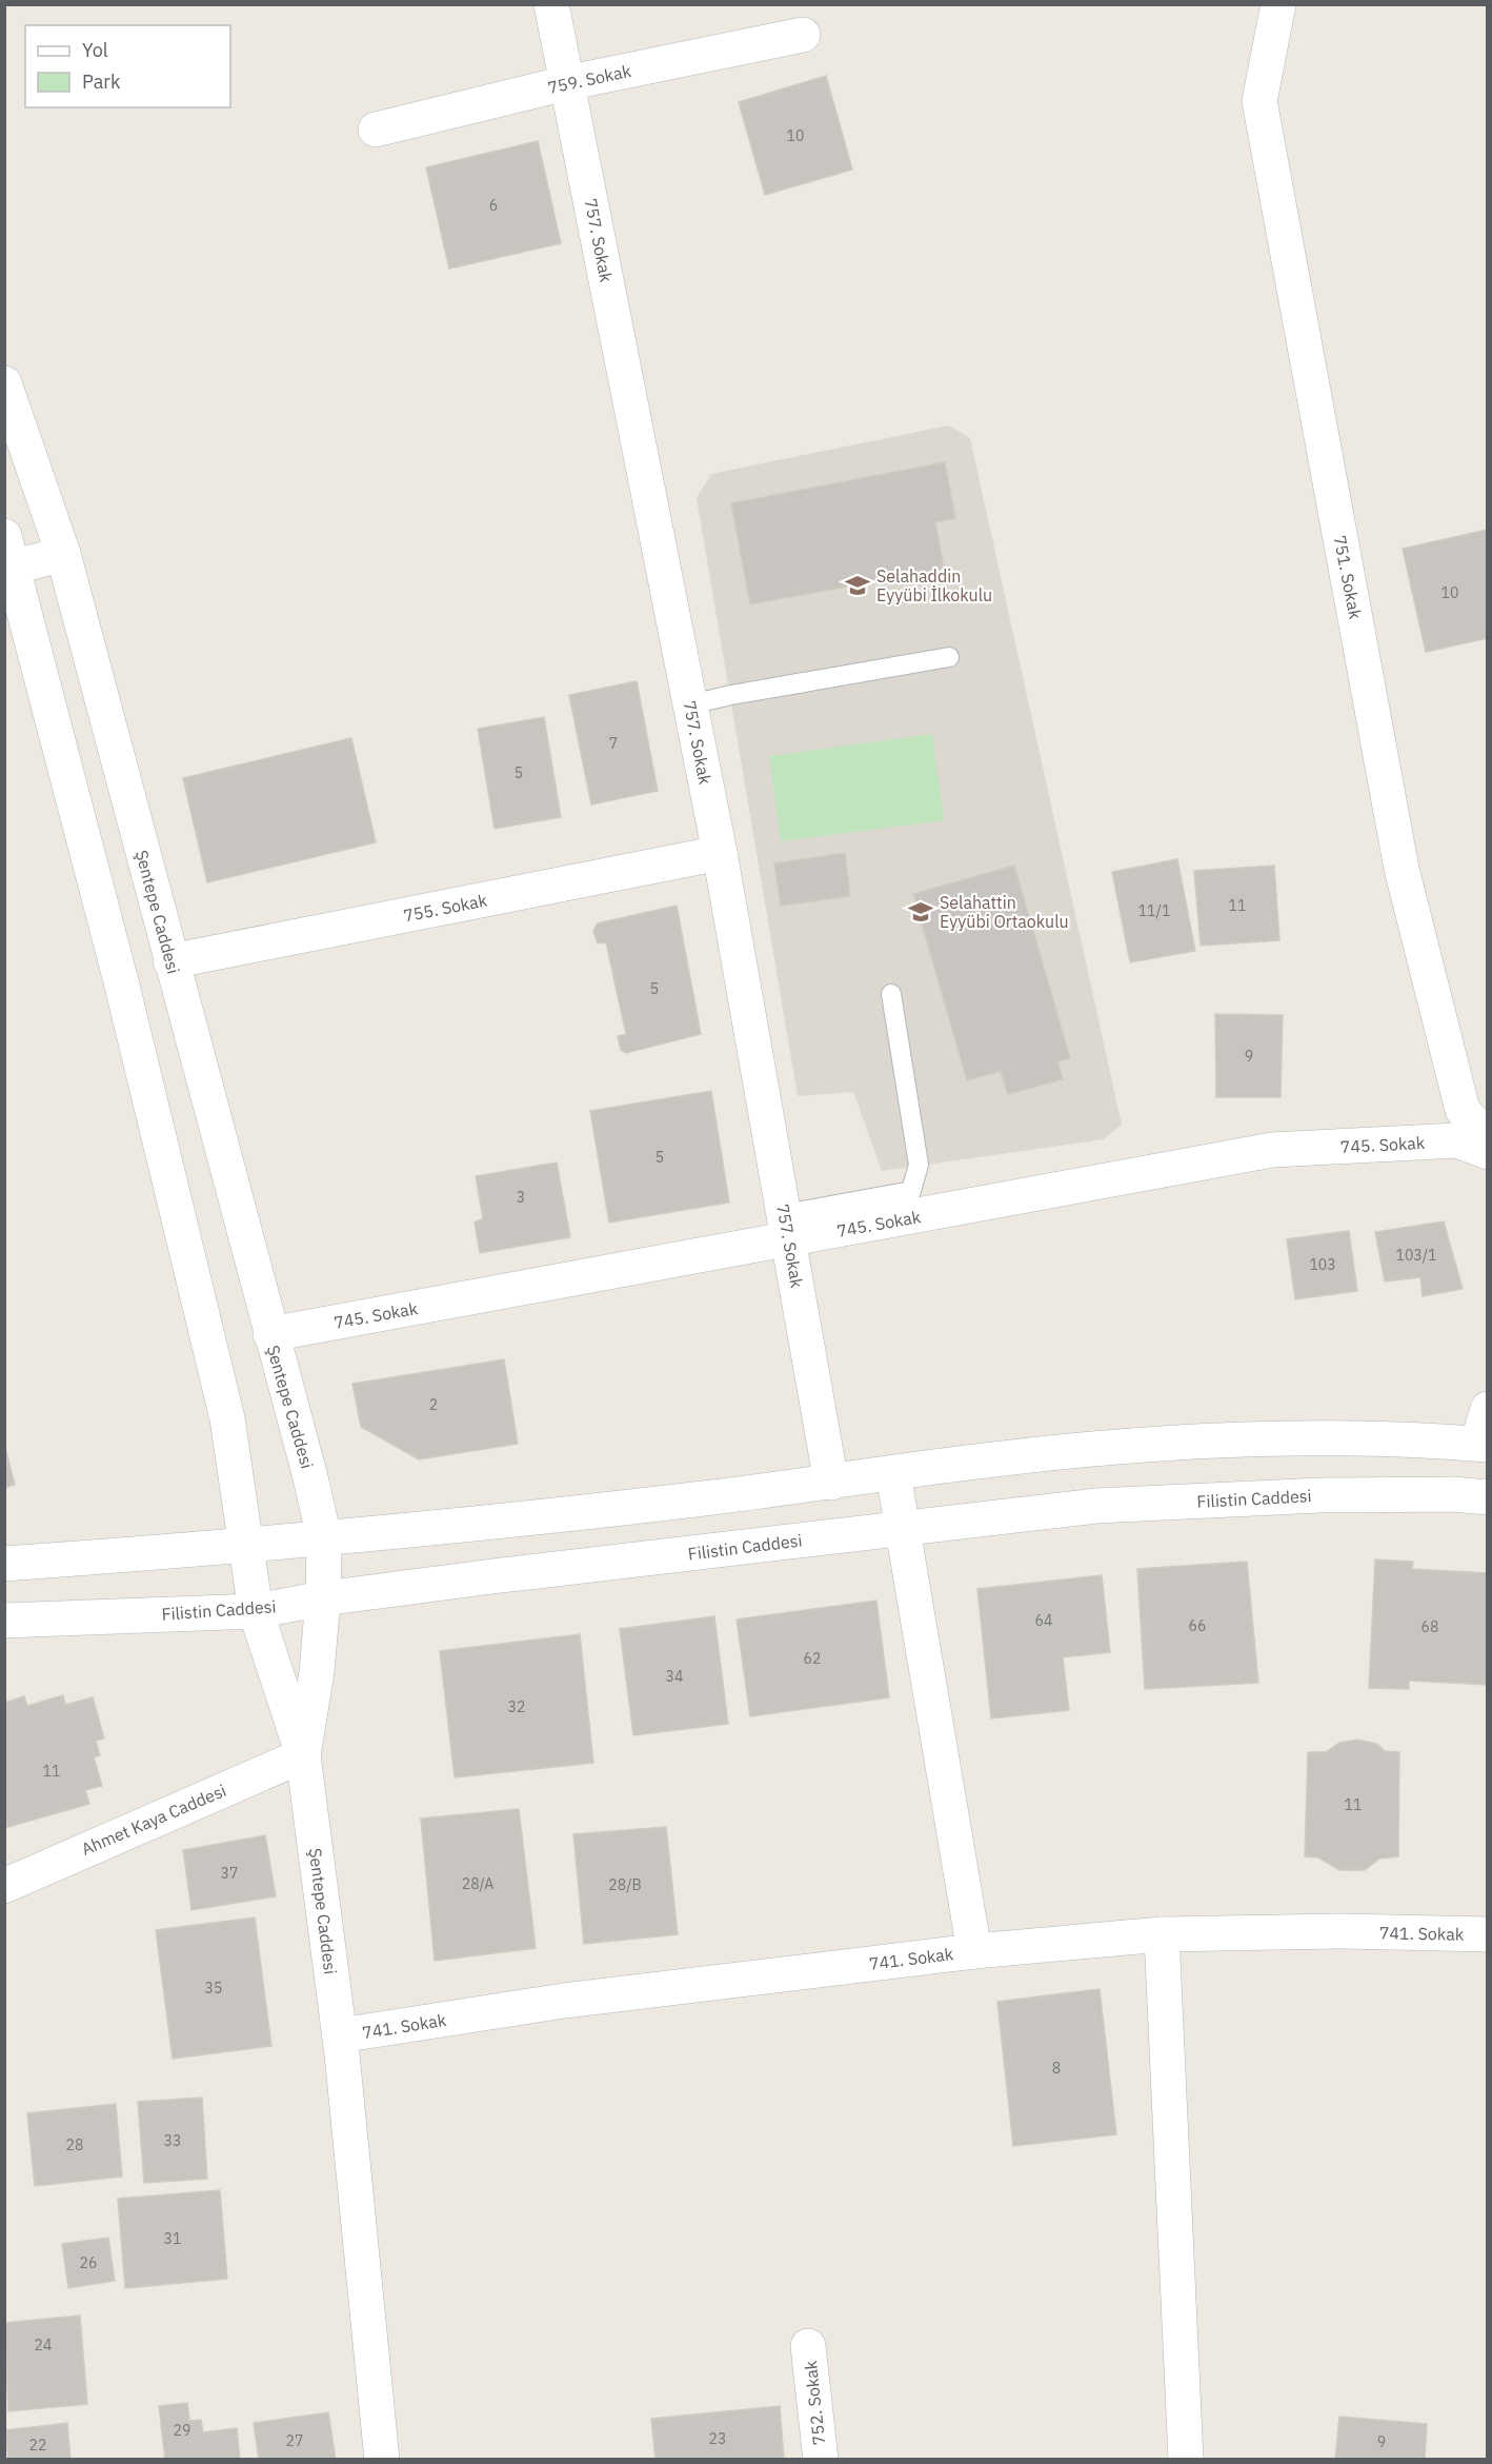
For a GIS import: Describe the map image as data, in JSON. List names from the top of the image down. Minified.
{"streets":{"street":["759. Sokak","757. Sokak","751. Sokak","755. Sokak","Şentepe Caddesi","745. Sokak","Filistin Caddesi","Ahmet Kaya Caddesi","741. Sokak","752. Sokak"]},"crossings":[["759. Sokak","757. Sokak"],["757. Sokak","755. Sokak"],["757. Sokak","745. Sokak"],["755. Sokak","Şentepe Caddesi"],["Şentepe Caddesi","745. Sokak"],["Şentepe Caddesi","Filistin Caddesi"],["Şentepe Caddesi","Ahmet Kaya Caddesi"],["Şentepe Caddesi","741. Sokak"]],"places":{"school or university":["Selahaddin Eyyübi İlkokulu","Selahattin Eyyübi Ortaokulu"]},"house_numbers":["10","6","10","7","5","11","11/1","5","9","5","3","103/1","103","2","64","66","68","62","34","32","11","11","37","28/A","28/B","35","8","33","28","31","26","24","29","23","27","9","22"],"legend":["Yol","Park"]}
